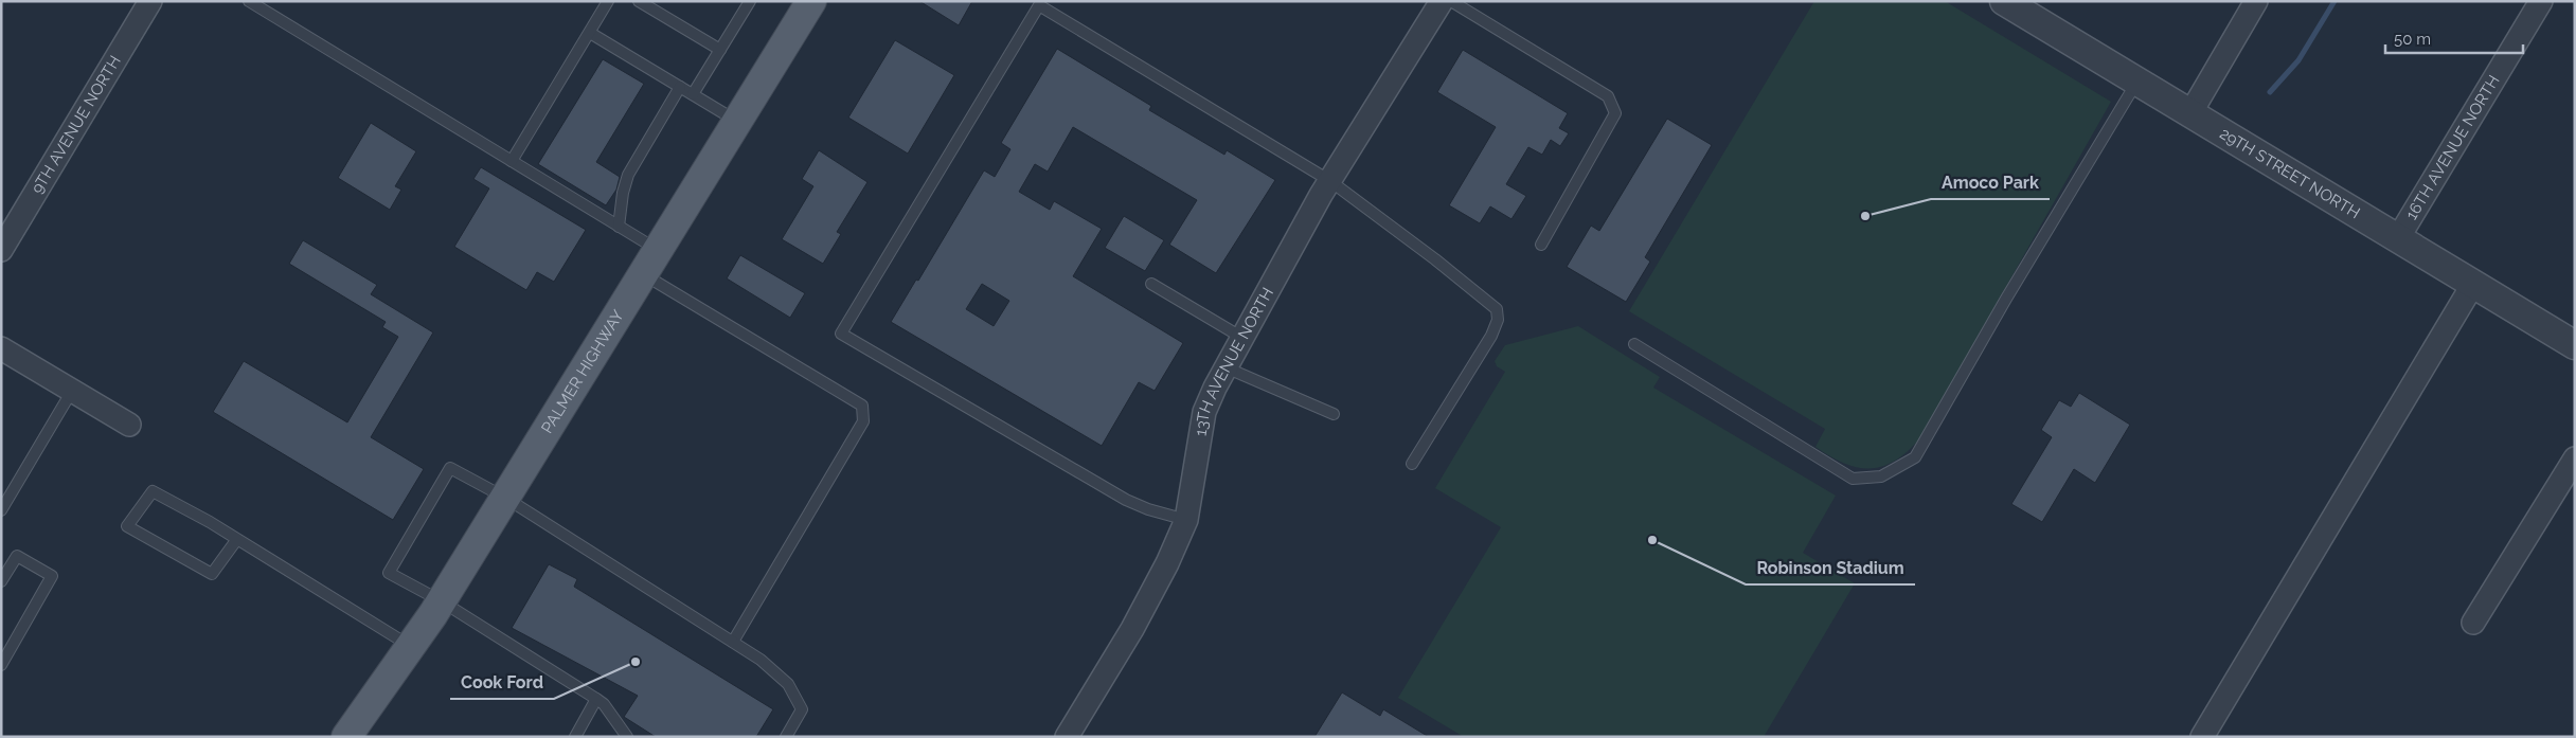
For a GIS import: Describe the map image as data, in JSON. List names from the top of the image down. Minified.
{"streets":{"main road":["PALMER HIGHWAY"],"street":["9TH AVENUE NORTH","16TH AVENUE NORTH","29TH STREET NORTH","13TH AVENUE NORTH"]},"crossings":[["16TH AVENUE NORTH","29TH STREET NORTH"]],"places":["Amoco Park","Robinson Stadium","Cook Ford"],"scale_bar":"50 m"}
